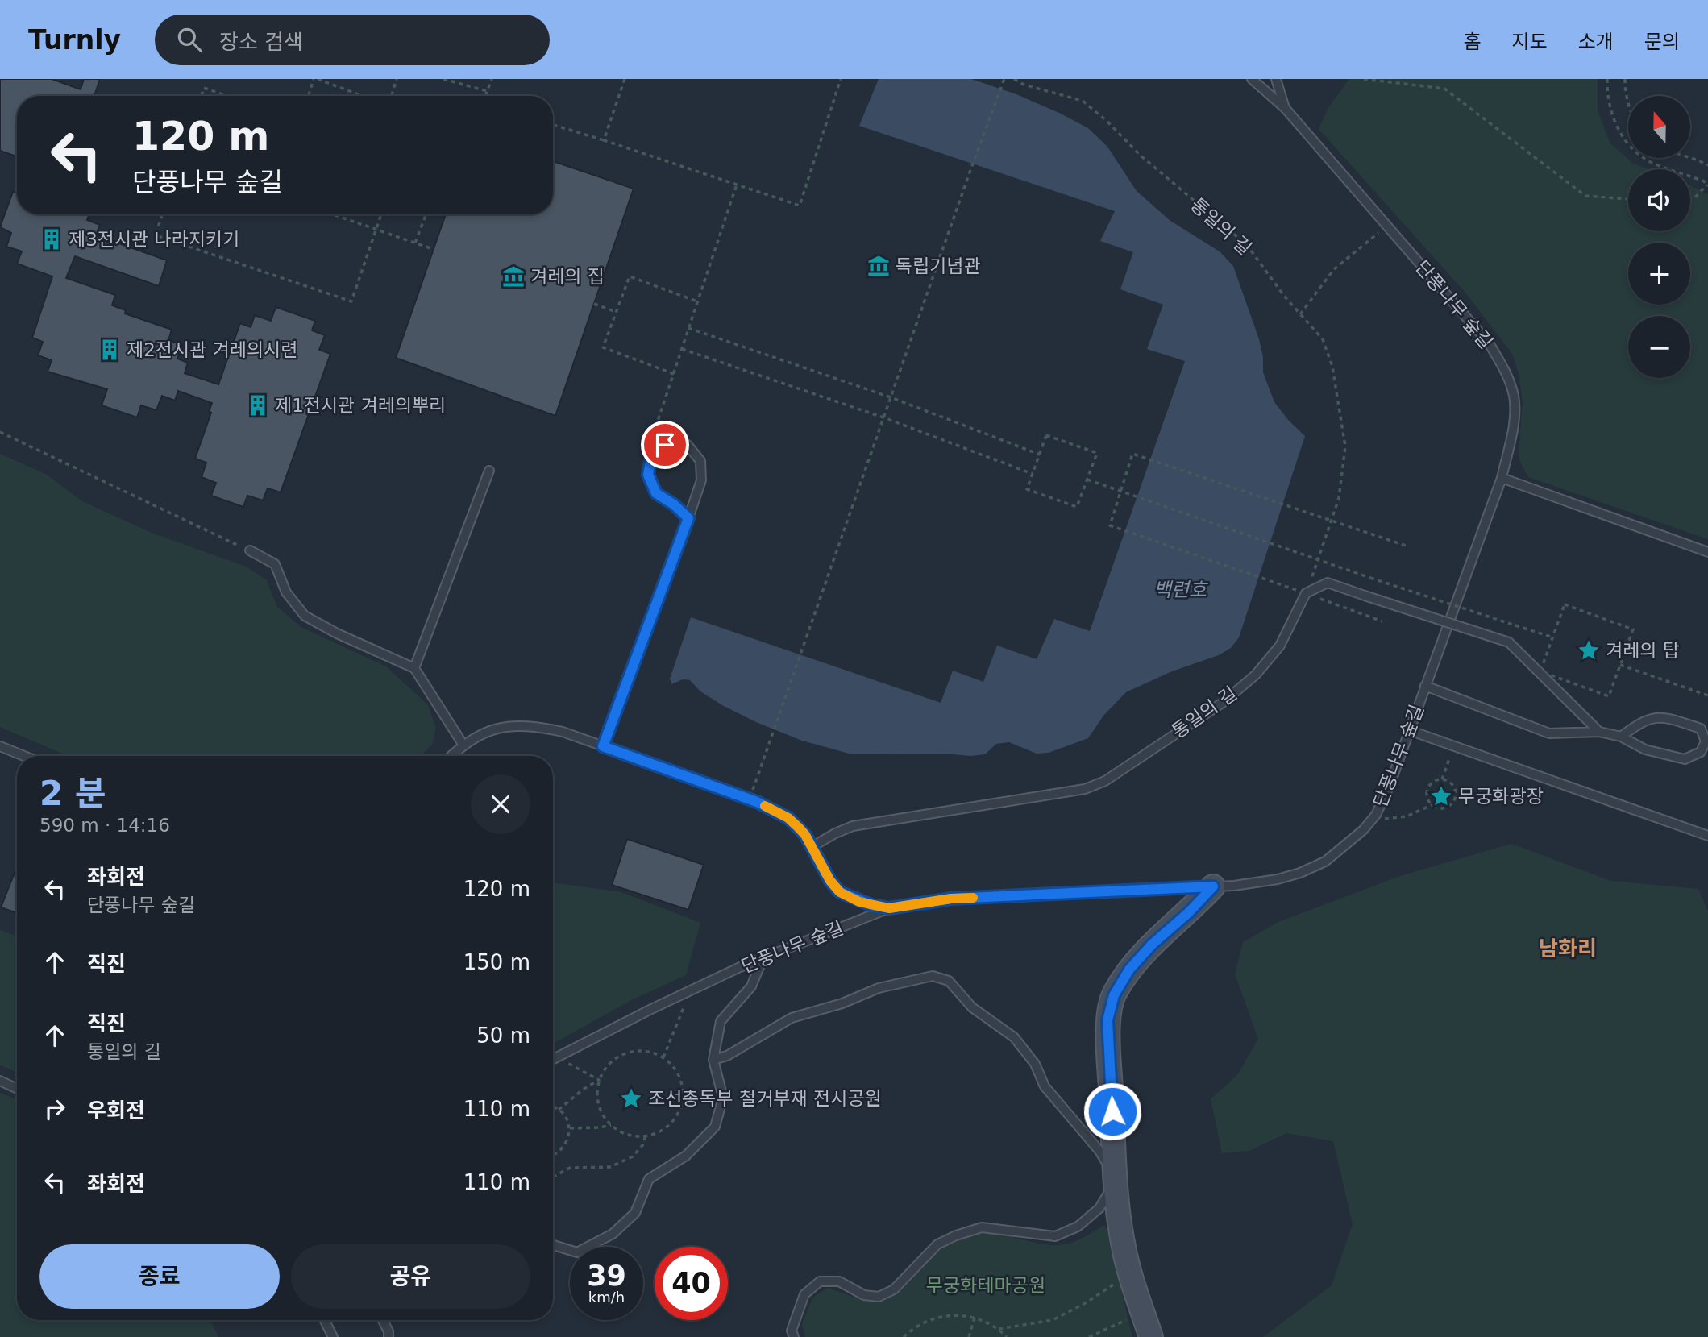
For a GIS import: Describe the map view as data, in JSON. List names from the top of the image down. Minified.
{"streets":{"lane":["통일의 길","단풍나무 숲길"]},"districts":["남화리"],"water":["백련호"],"parks":["무궁화테마공원"],"places":{"building":["제3전시관 나라지키기","제2전시관 겨레의시련","제1전시관 겨레의뿌리"],"museum":["독립기념관","겨레의 집"],"place":["겨레의 탑","무궁화광장","조선총독부 철거부재 전시공원"]},"north":"top","page":{"header":"Turnly","search":"장소 검색","nav":["홈","지도","소개","문의"],"map_buttons":["+","−"],"turn":["120 m","단풍나무 숲길"],"heading":["2 분","590 m · 14:16"],"list":[{"name":"좌회전","note":"단풍나무 숲길","value":"120 m"},{"name":"직진","value":"150 m"},{"name":"직진","note":"통일의 길","value":"50 m"},{"name":"우회전","value":"110 m"},{"name":"좌회전","value":"110 m"}],"buttons":["종료","공유"],"speed":"39 km/h","limit":"40"}}
